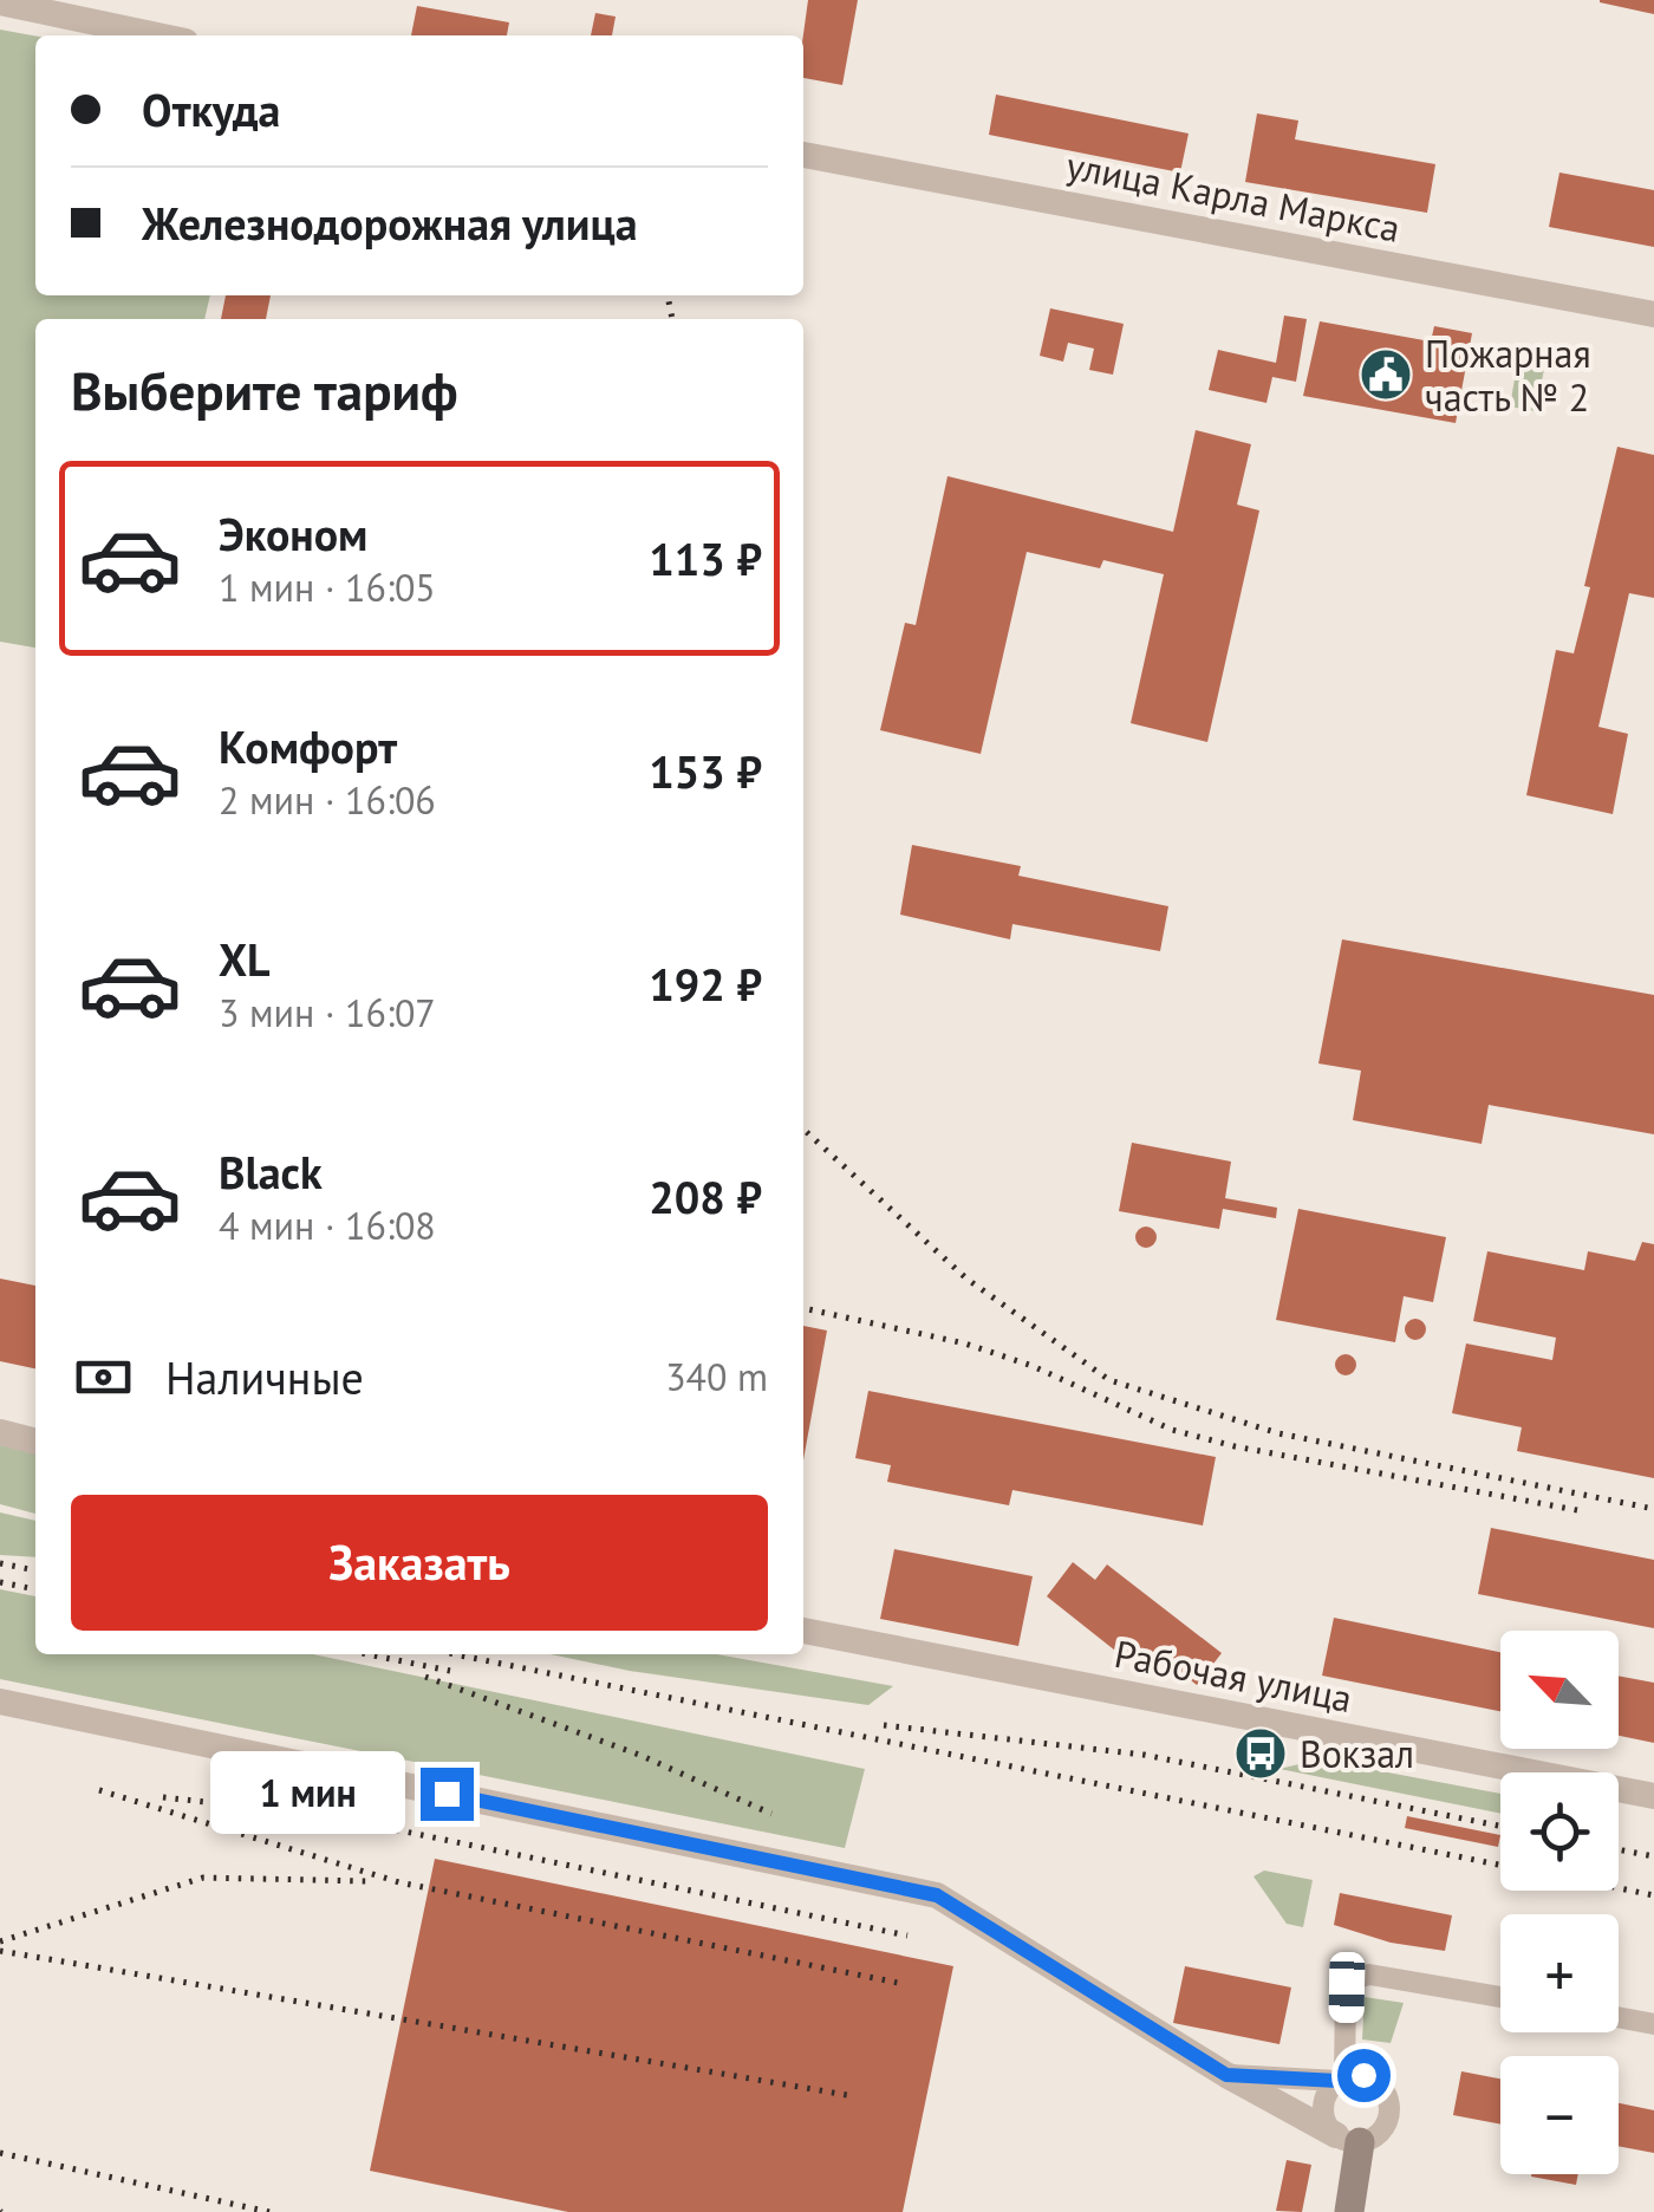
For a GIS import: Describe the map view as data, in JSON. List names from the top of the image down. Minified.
{"streets":{"street":["улица Карла Маркса","Рабочая улица"]},"places":{"public building":["Пожарная часть № 2"],"bus stop":["Вокзал"]},"north":"top left","page":{"banner":["Откуда","Железнодорожная улица"],"heading":"Выберите тариф","list":[{"name":"Эконом","note":"1 мин · 16:05","value":"113 ₽"},{"name":"Комфорт","note":"2 мин · 16:06","value":"153 ₽"},{"name":"XL","note":"3 мин · 16:07","value":"192 ₽"},{"name":"Black","note":"4 мин · 16:08","value":"208 ₽"}],"pay":["Наличные","340 m"],"buttons":"Заказать","map_buttons":["+","−"],"bubble":"1 мин"}}
